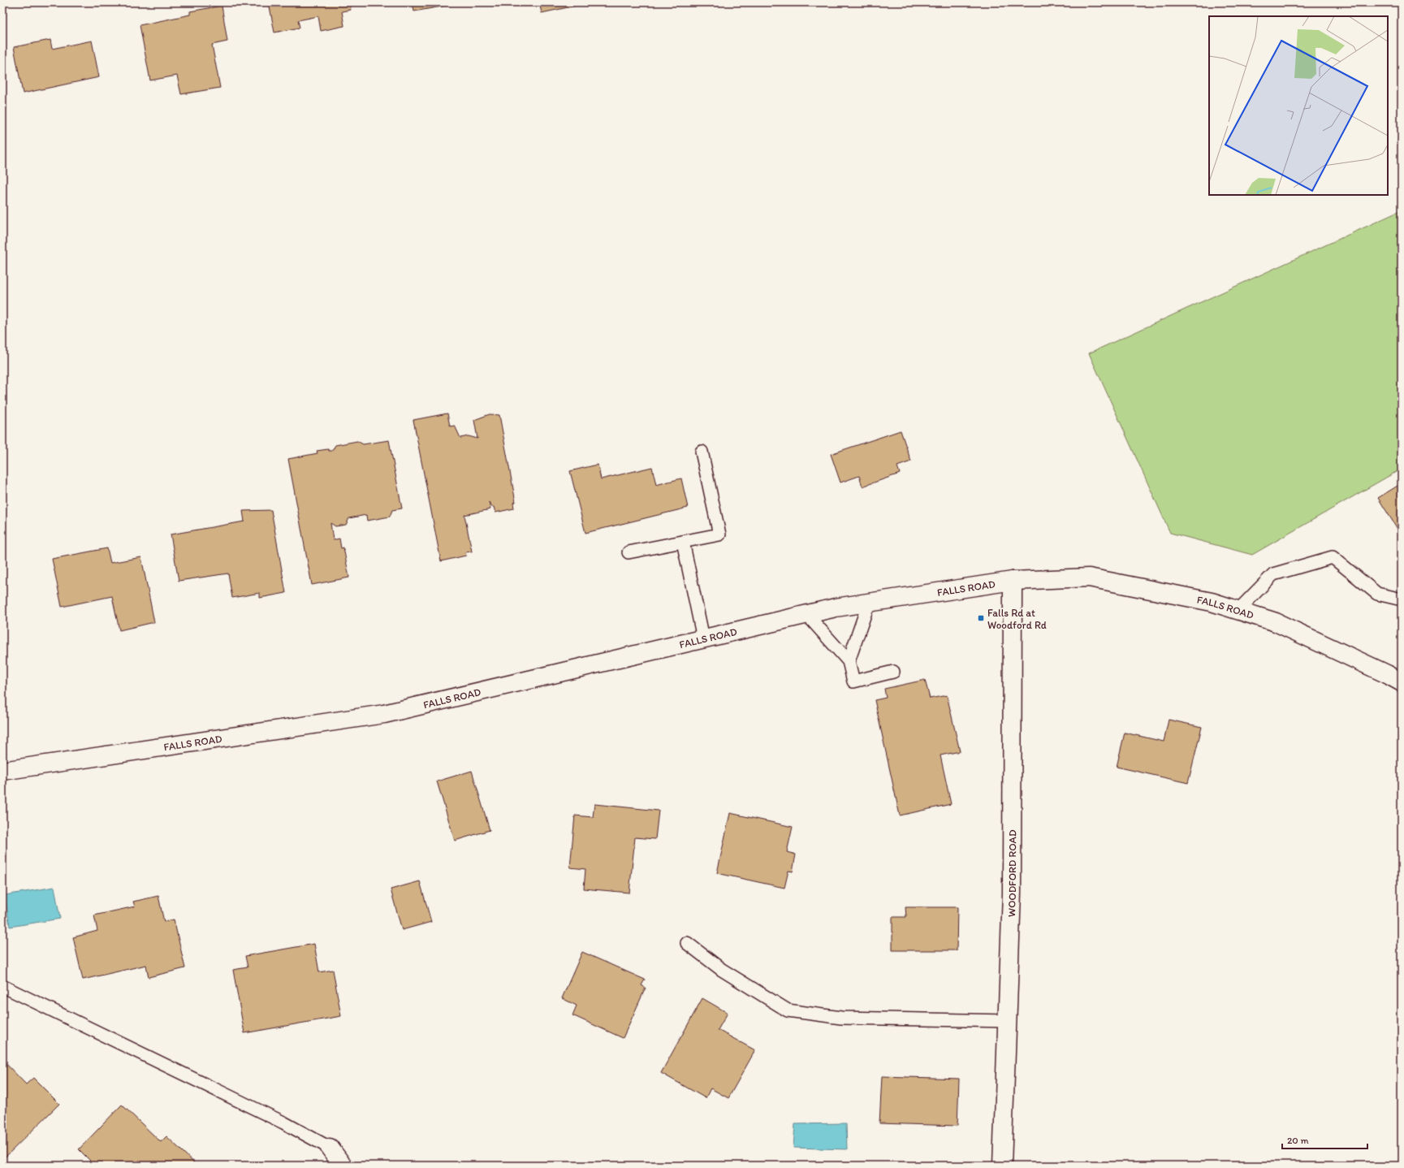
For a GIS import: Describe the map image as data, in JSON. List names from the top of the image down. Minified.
{"streets":{"main road":["FALLS ROAD","WOODFORD ROAD"]},"crossings":[["FALLS ROAD","WOODFORD ROAD"]],"places":{"transit":["Falls Rd at Woodford Rd"]},"scale_bar":"20 m"}
